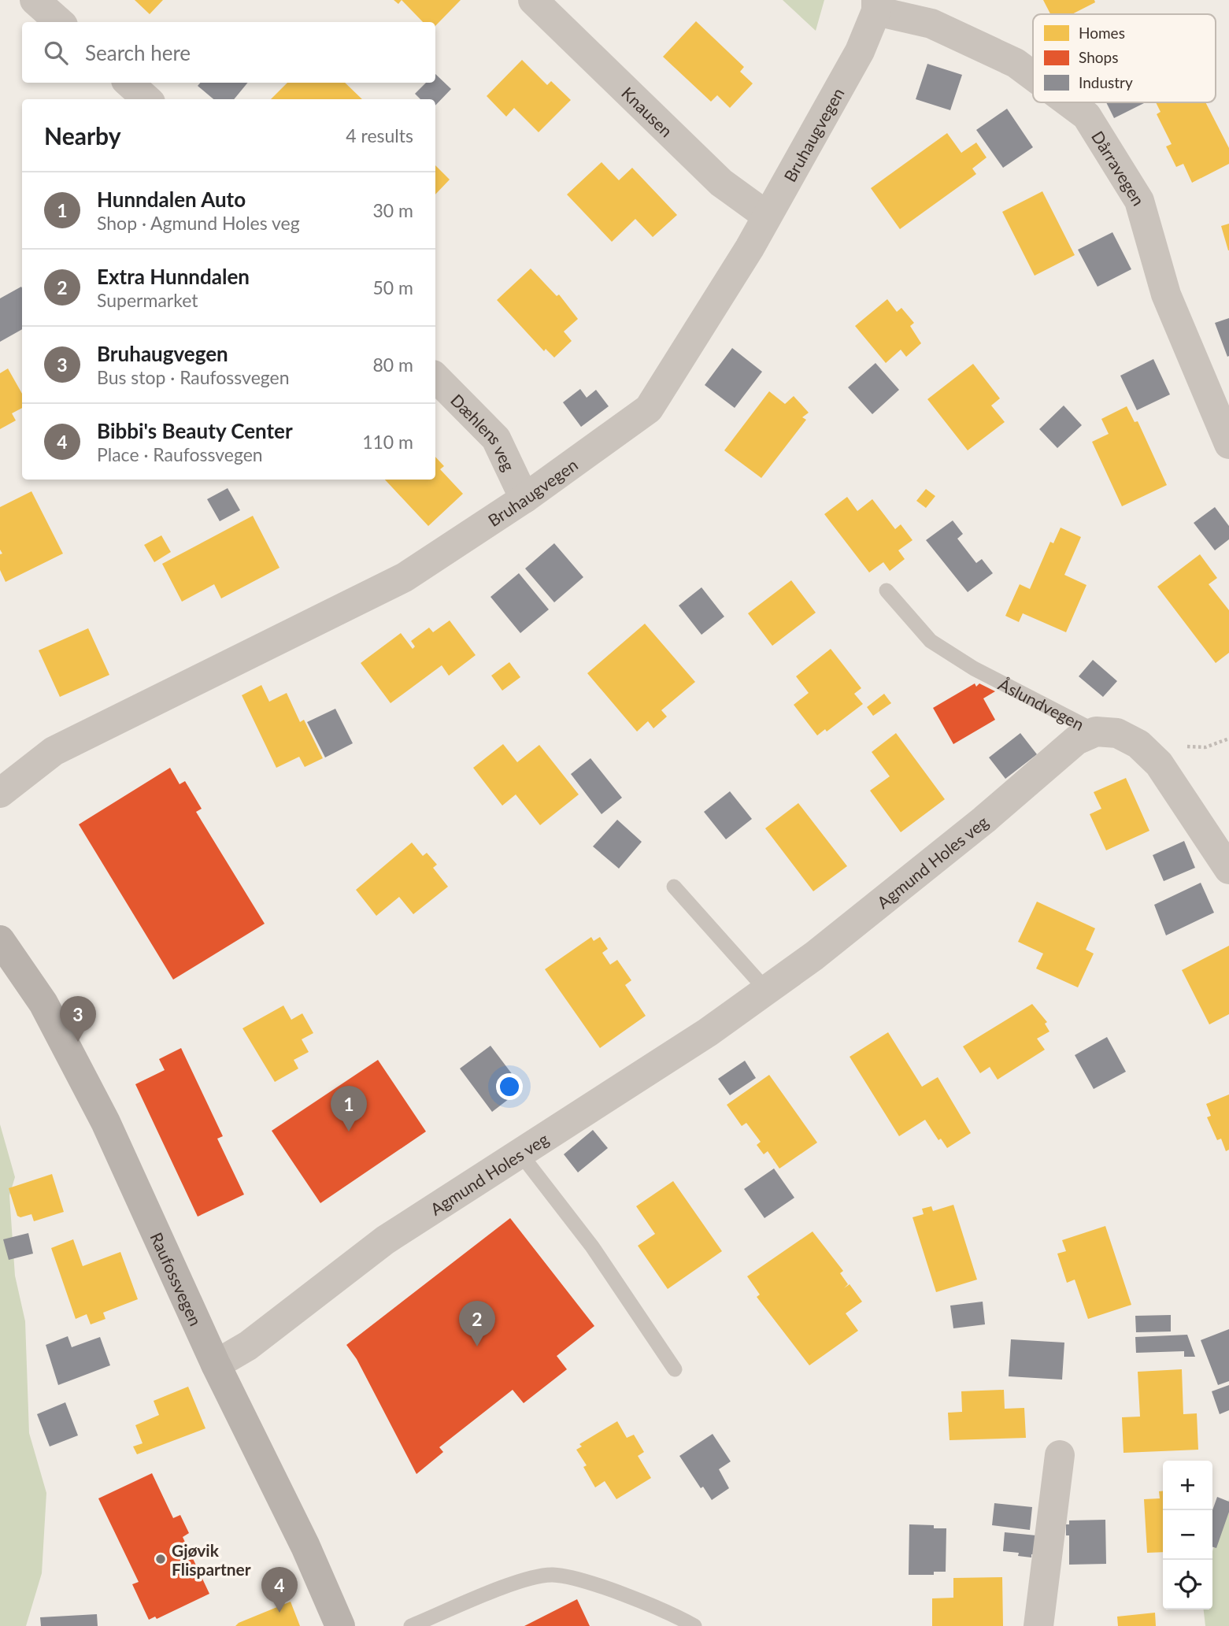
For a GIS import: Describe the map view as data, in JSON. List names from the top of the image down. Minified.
{"streets":{"main road":["Raufossvegen"],"street":["Knausen","Bruhaugvegen","Dårravegen","Dæhlens veg","Åslundvegen","Agmund Holes veg"]},"crossings":[["Knausen","Bruhaugvegen"],["Bruhaugvegen","Dårravegen"],["Bruhaugvegen","Dæhlens veg"],["Åslundvegen","Agmund Holes veg"],["Agmund Holes veg","Raufossvegen"]],"places":["Gjøvik Flispartner"],"legend":["Homes","Shops","Industry"],"page":{"search":"Search here","heading":["Nearby","4 results"],"list":[{"mark":"1","name":"Hunndalen Auto","note":"Shop · Agmund Holes veg","value":"30 m"},{"mark":"2","name":"Extra Hunndalen","note":"Supermarket","value":"50 m"},{"mark":"3","name":"Bruhaugvegen","note":"Bus stop · Raufossvegen","value":"80 m"},{"mark":"4","name":"Bibbi's Beauty Center","note":"Place · Raufossvegen","value":"110 m"}],"pins":["3","1","2","4"],"map_buttons":["+","−"]}}
